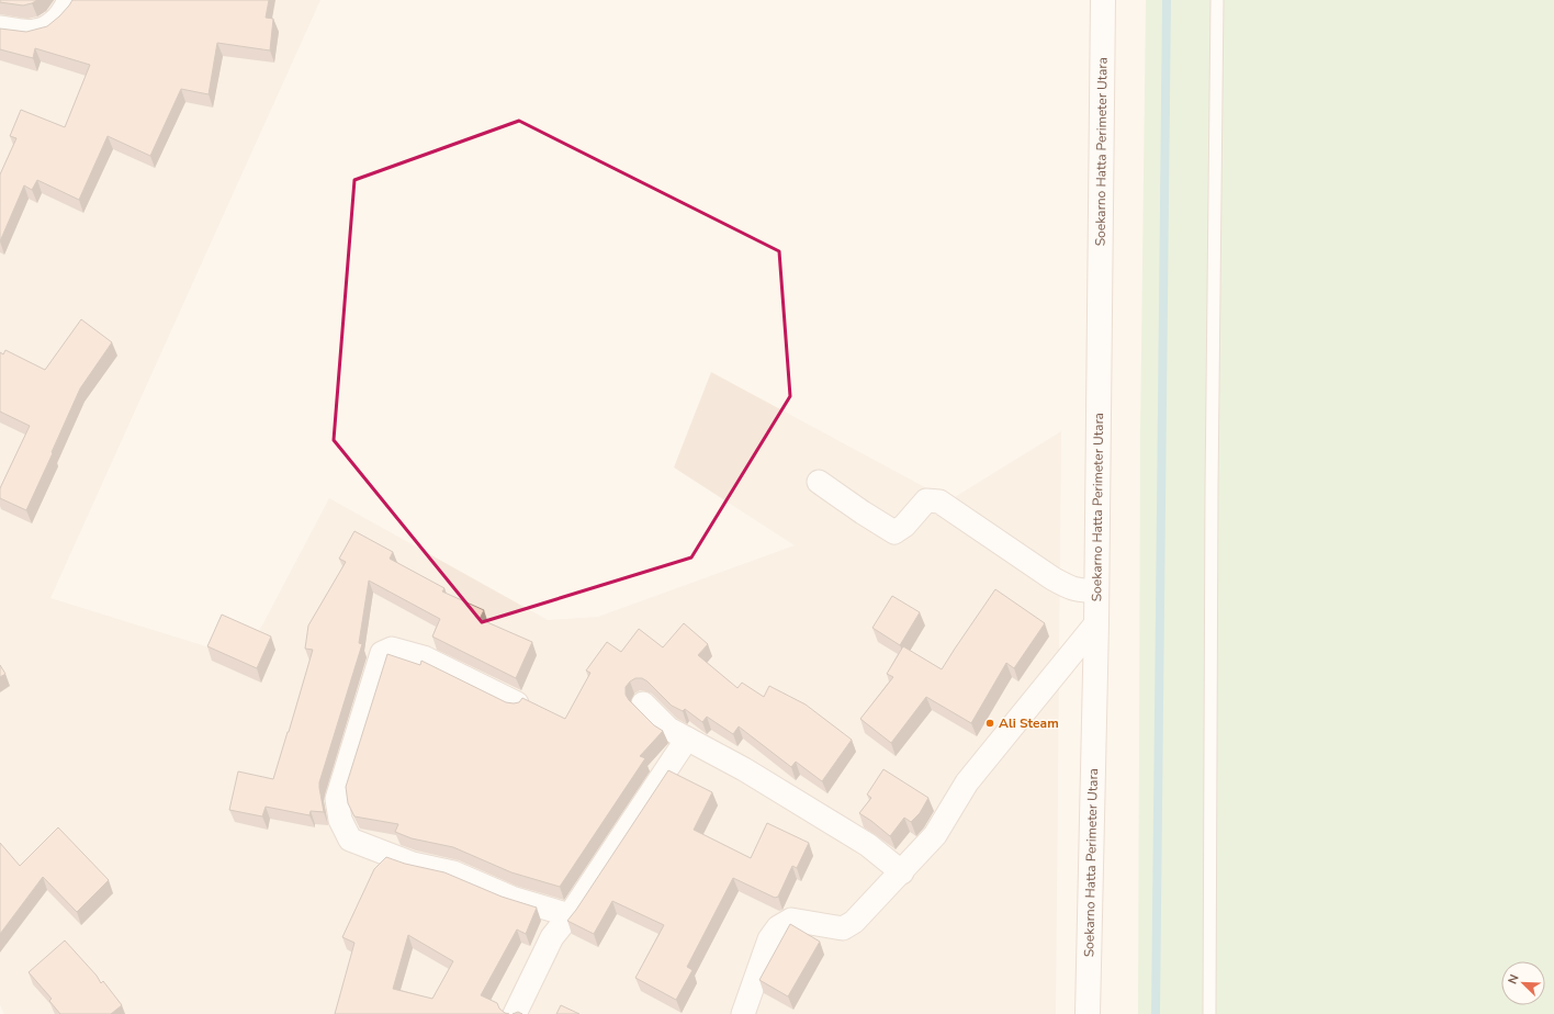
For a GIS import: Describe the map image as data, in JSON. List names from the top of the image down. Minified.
{"streets":{"main road":["Soekarno Hatta Perimeter Utara"]},"places":["Ali Steam"],"north":"top left"}
